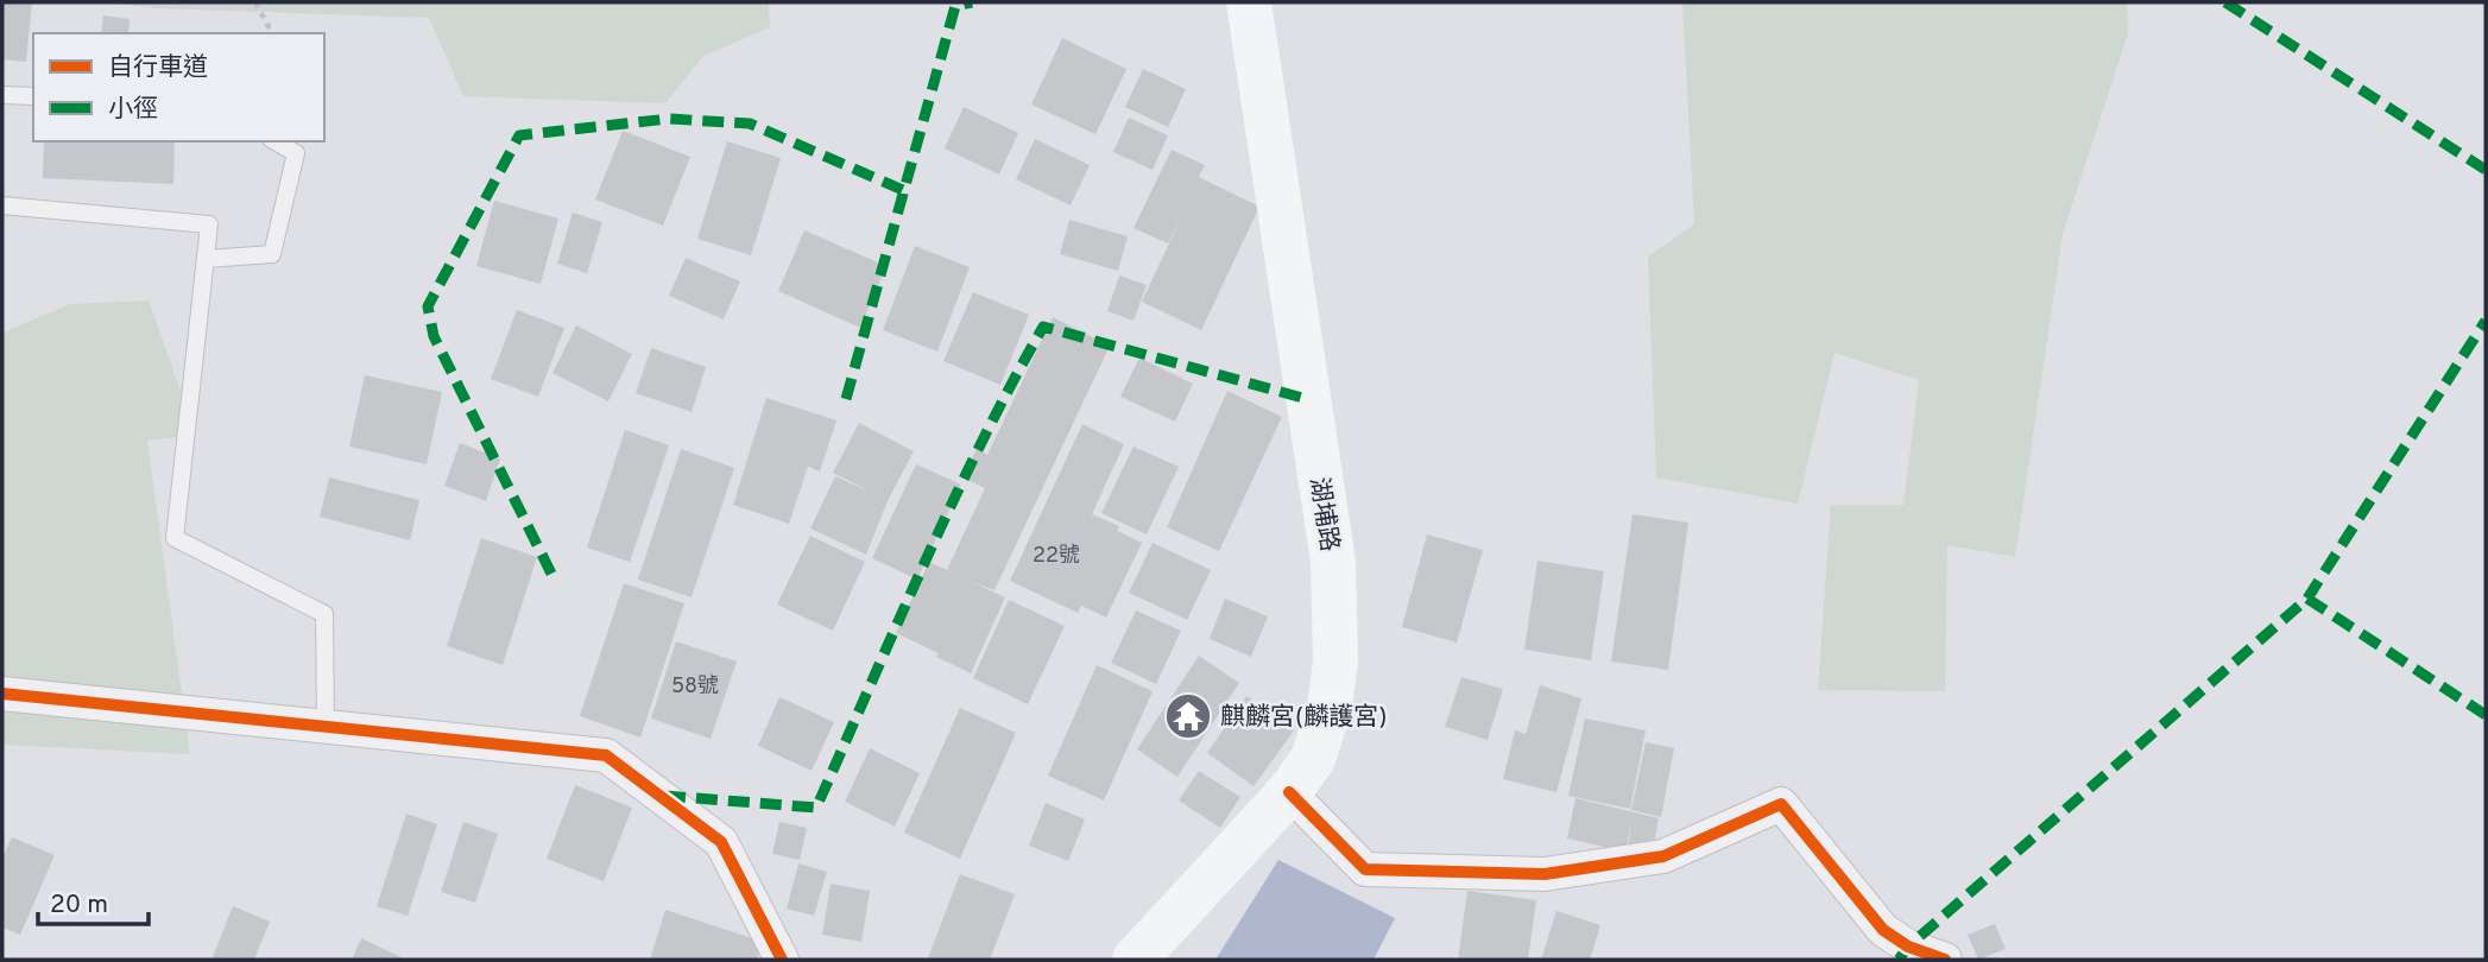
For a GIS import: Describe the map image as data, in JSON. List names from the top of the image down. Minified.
{"streets":{"main road":["湖埔路"]},"places":{"temple":["麒麟宮(麟護宮)"]},"house_numbers":["22號","58號"],"legend":["自行車道","小徑"],"scale_bar":"20 m"}
